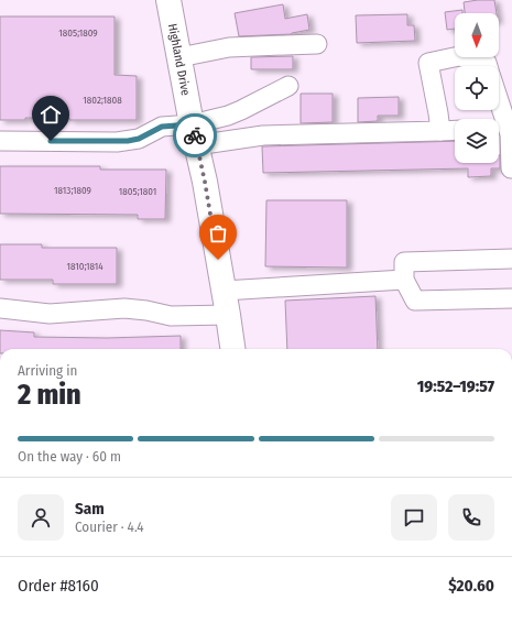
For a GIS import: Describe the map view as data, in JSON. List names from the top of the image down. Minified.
{"streets":{"main road":["Highland Drive"]},"house_numbers":["1805;1809","1802;1808","1813;1809","1805;1801","1810;1814"],"north":"bottom","page":{"heading":["2 min","Arriving in","19:52–19:57"],"panel":["Sam","Courier · 4.4","Order #8160","$20.60"],"bar":"On the way · 60 m"}}
